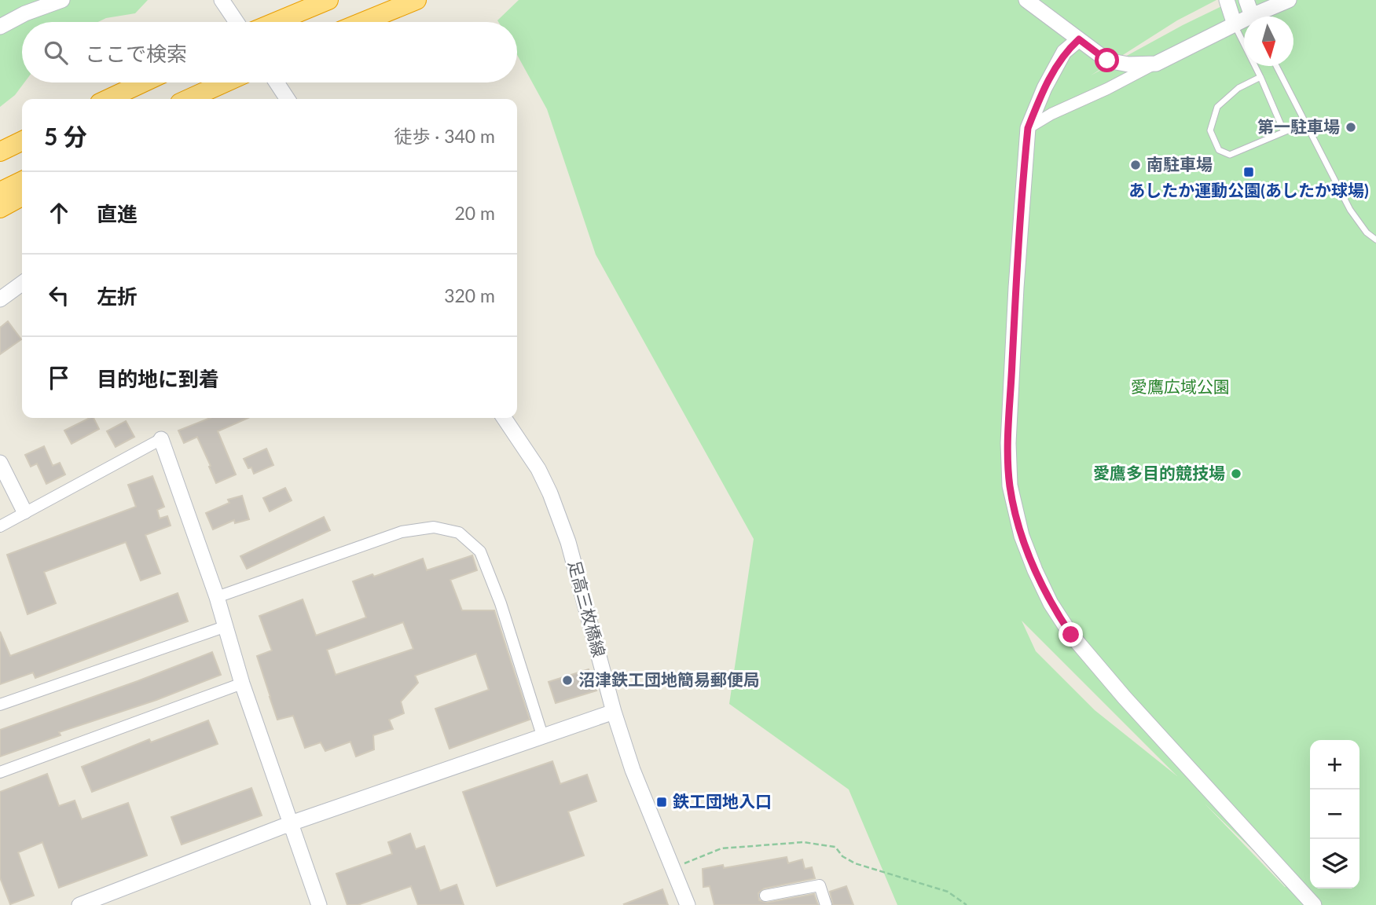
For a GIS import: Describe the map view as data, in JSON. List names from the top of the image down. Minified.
{"streets":{"street":["足高三枚橋線"]},"parks":["愛鷹広域公園"],"places":{"other":["第一駐車場","南駐車場","愛鷹多目的競技場","沼津鉄工団地簡易郵便局"],"transit":["あしたか運動公園(あしたか球場)","鉄工団地入口"]},"north":"bottom","page":{"search":"ここで検索","heading":["5 分","徒歩 · 340 m"],"list":[["直進","20 m"],["左折","320 m"],"目的地に到着"],"map_buttons":["+","−"]}}
